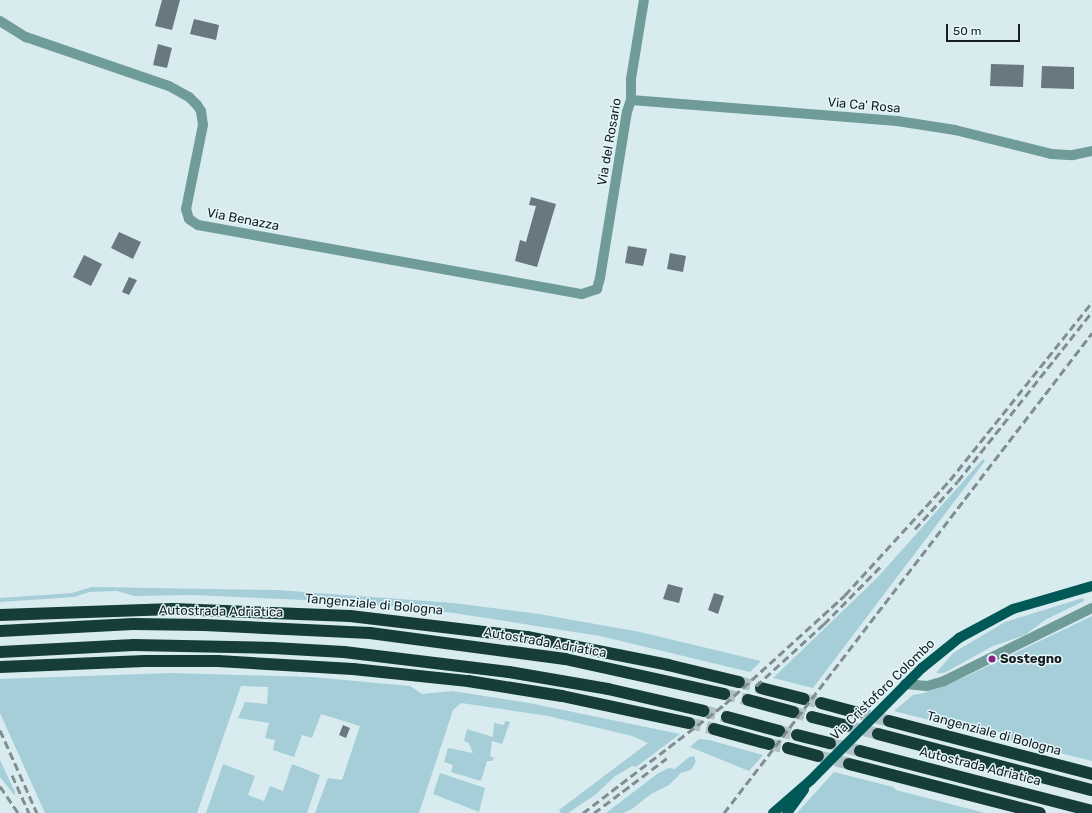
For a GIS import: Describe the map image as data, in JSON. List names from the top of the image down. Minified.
{"streets":{"highway":["Tangenziale di Bologna","Autostrada Adriatica"],"main road":["Via Cristoforo Colombo"],"street":["Via Ca' Rosa","Via del Rosario","Via Benazza"]},"crossings":[["Via Ca' Rosa","Via del Rosario"],["Via del Rosario","Via Benazza"]],"places":["Sostegno"],"scale_bar":"50 m"}
